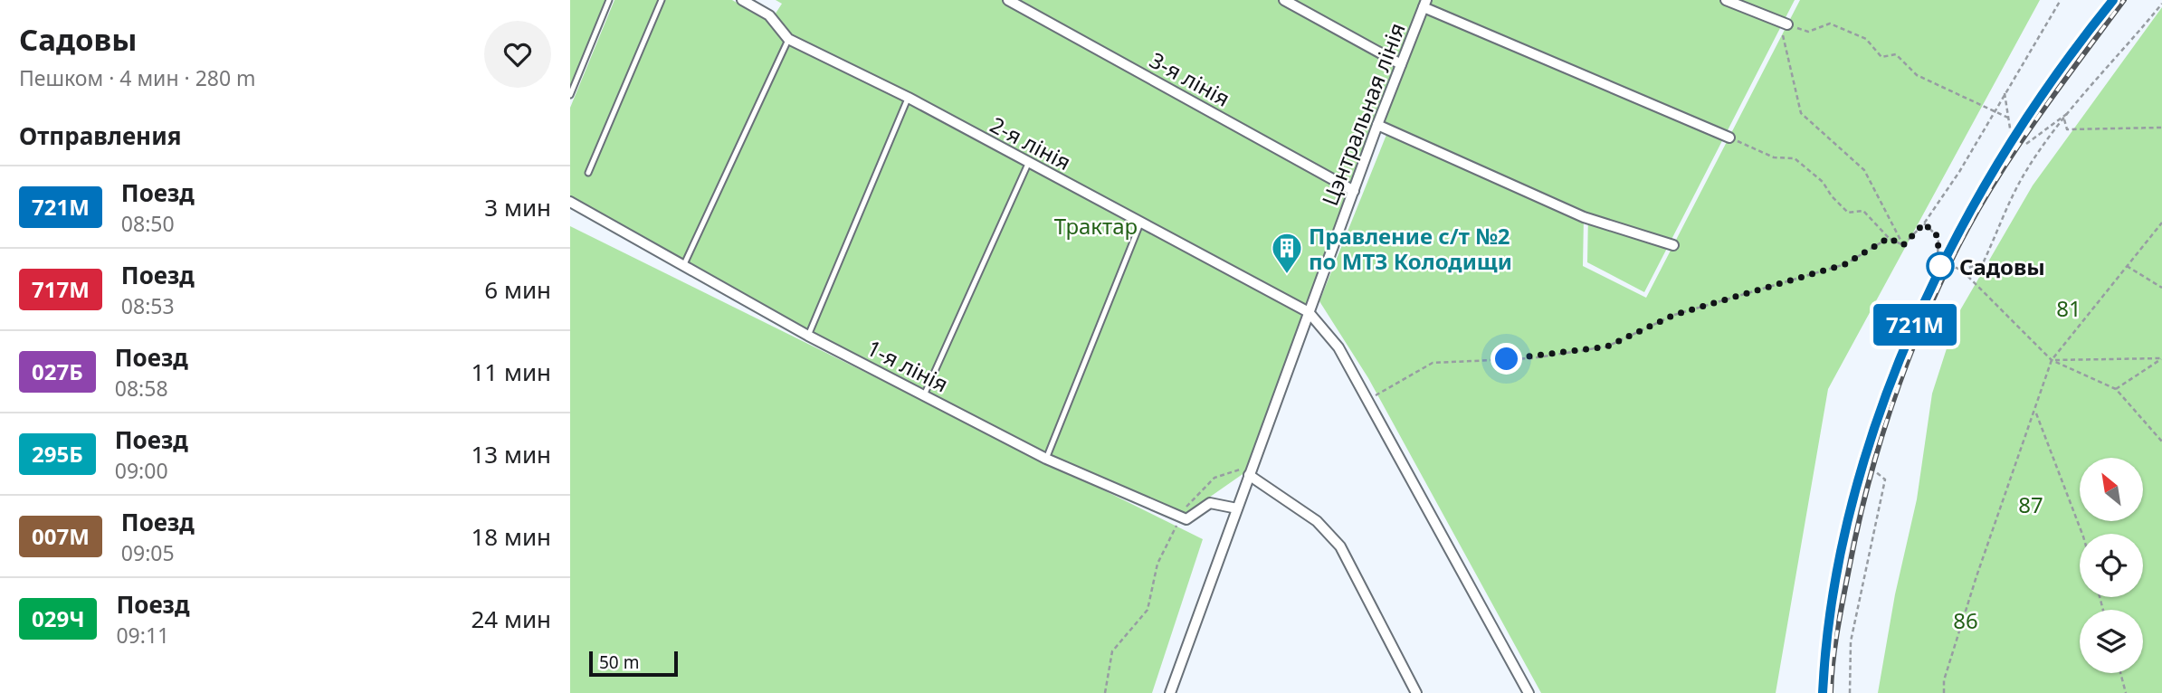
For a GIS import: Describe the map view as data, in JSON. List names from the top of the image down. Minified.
{"streets":{"street":["3-я лінія","Цэнтральная лінія","2-я лінія","1-я лінія"]},"crossings":[["3-я лінія","Цэнтральная лінія"],["Цэнтральная лінія","2-я лінія"]],"parks":["Трактар","81","87","86"],"places":{"other":["Садовы"],"building":["Правление с/т №2 по МТЗ Колодищи"]},"scale_bar":"50 m","north":"top left","page":{"heading":[["Садовы","Пешком · 4 мин · 280 m"],"Отправления"],"on_map":"721М","list":[{"mark":"721М","name":"Поезд","note":"08:50","value":"3 мин"},{"mark":"717М","name":"Поезд","note":"08:53","value":"6 мин"},{"mark":"027Б","name":"Поезд","note":"08:58","value":"11 мин"},{"mark":"295Б","name":"Поезд","note":"09:00","value":"13 мин"},{"mark":"007М","name":"Поезд","note":"09:05","value":"18 мин"},{"mark":"029Ч","name":"Поезд","note":"09:11","value":"24 мин"}],"scale":"50 m"}}
